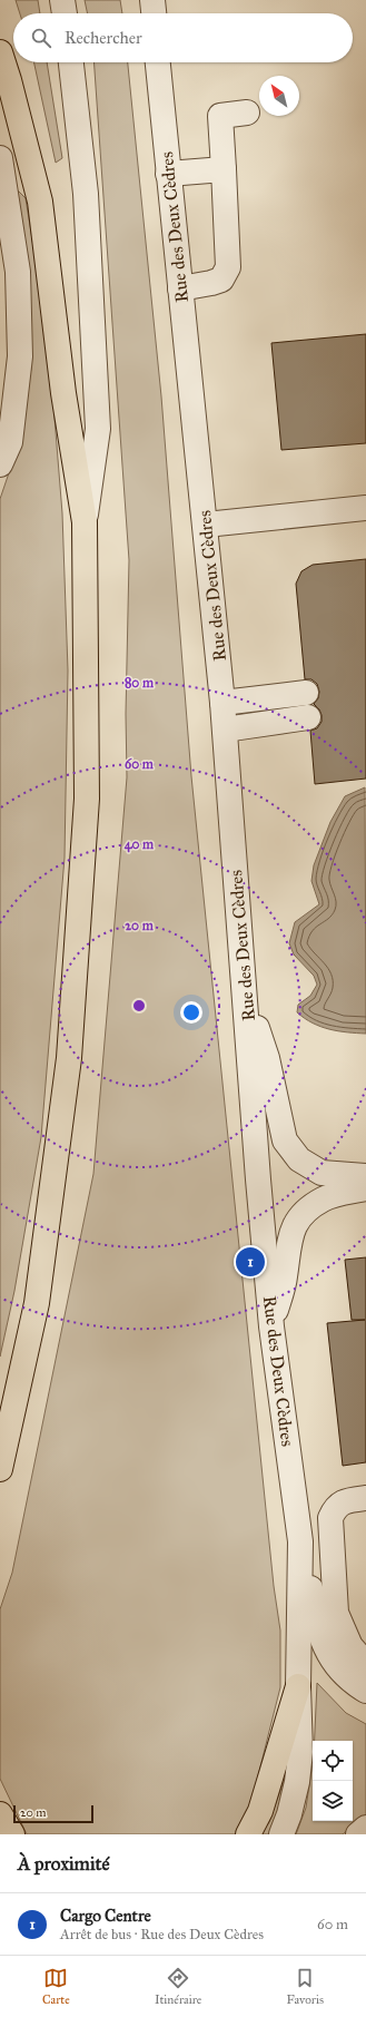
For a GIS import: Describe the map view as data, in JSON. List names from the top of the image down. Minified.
{"streets":{"street":["Rue des Deux Cèdres"]},"scale_bar":"20 m","north":"top left","page":{"search":"Rechercher","pins":"1","scale":"20 m","heading":"À proximité","list":[{"mark":"1","name":"Cargo Centre","note":"Arrêt de bus · Rue des Deux Cèdres","value":"60 m"}],"nav":["Carte","Itinéraire","Favoris"]},"rings":["80 m","60 m","40 m","20 m"]}
